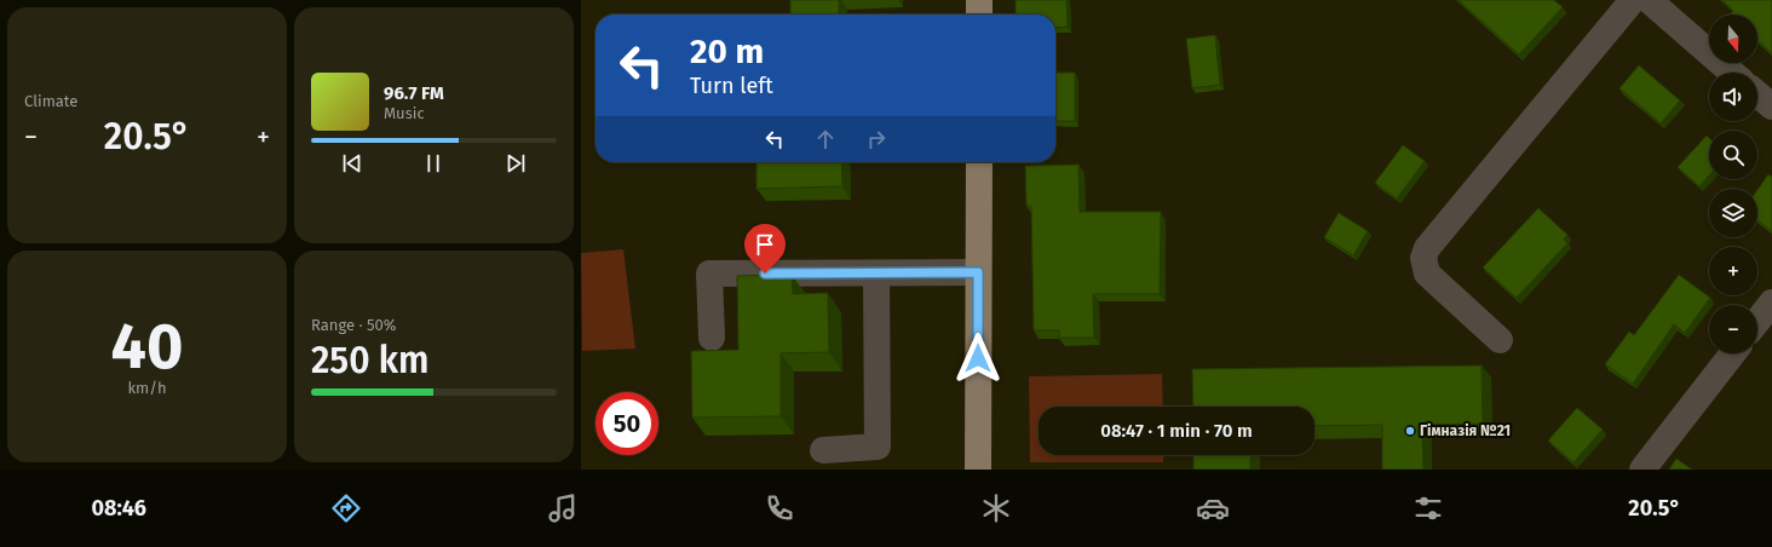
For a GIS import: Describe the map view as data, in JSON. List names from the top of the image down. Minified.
{"places":["Гімназія №21"],"north":"bottom","page":{"tile":["Climate",["40","km/h"],["Range · 50%","250 km"]],"map_buttons":["+","−"],"turn":["20 m","Turn left"],"song":["96.7 FM","Music"],"heat":["−","20.5°","+"],"limit":"50","trip":"08:47 · 1 min · 70 m","tabs":["08:46","20.5°"]}}
